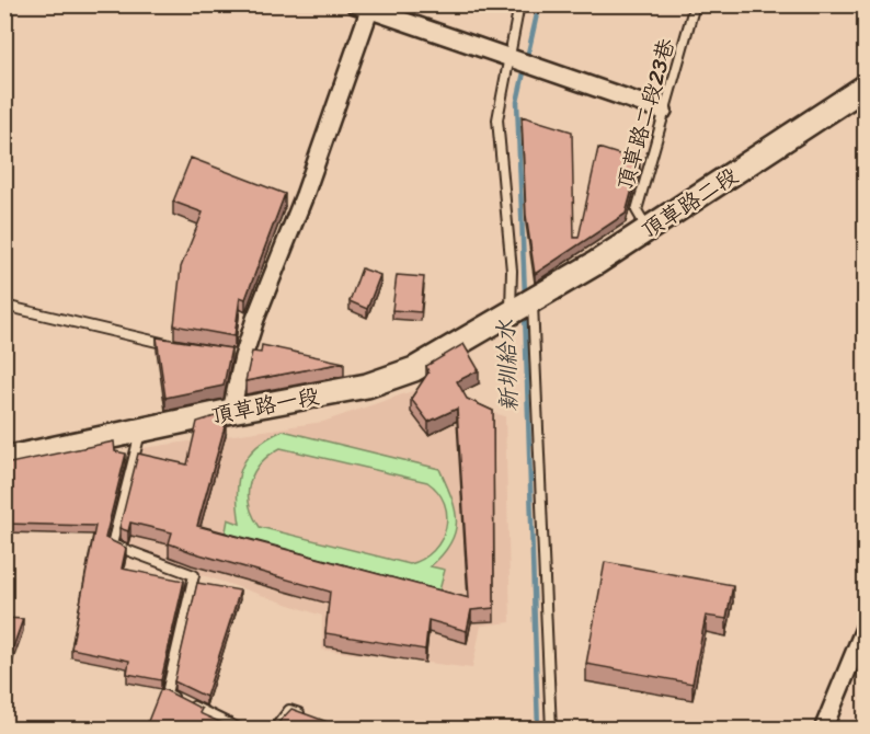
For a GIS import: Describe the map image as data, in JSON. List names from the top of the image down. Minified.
{"streets":{"street":["頂草路二段","頂草路一段"],"lane":["頂草路二段23巷"]},"crossings":[["頂草路二段23巷","頂草路二段"],["頂草路二段","頂草路一段"]],"water":["新圳給水"]}
